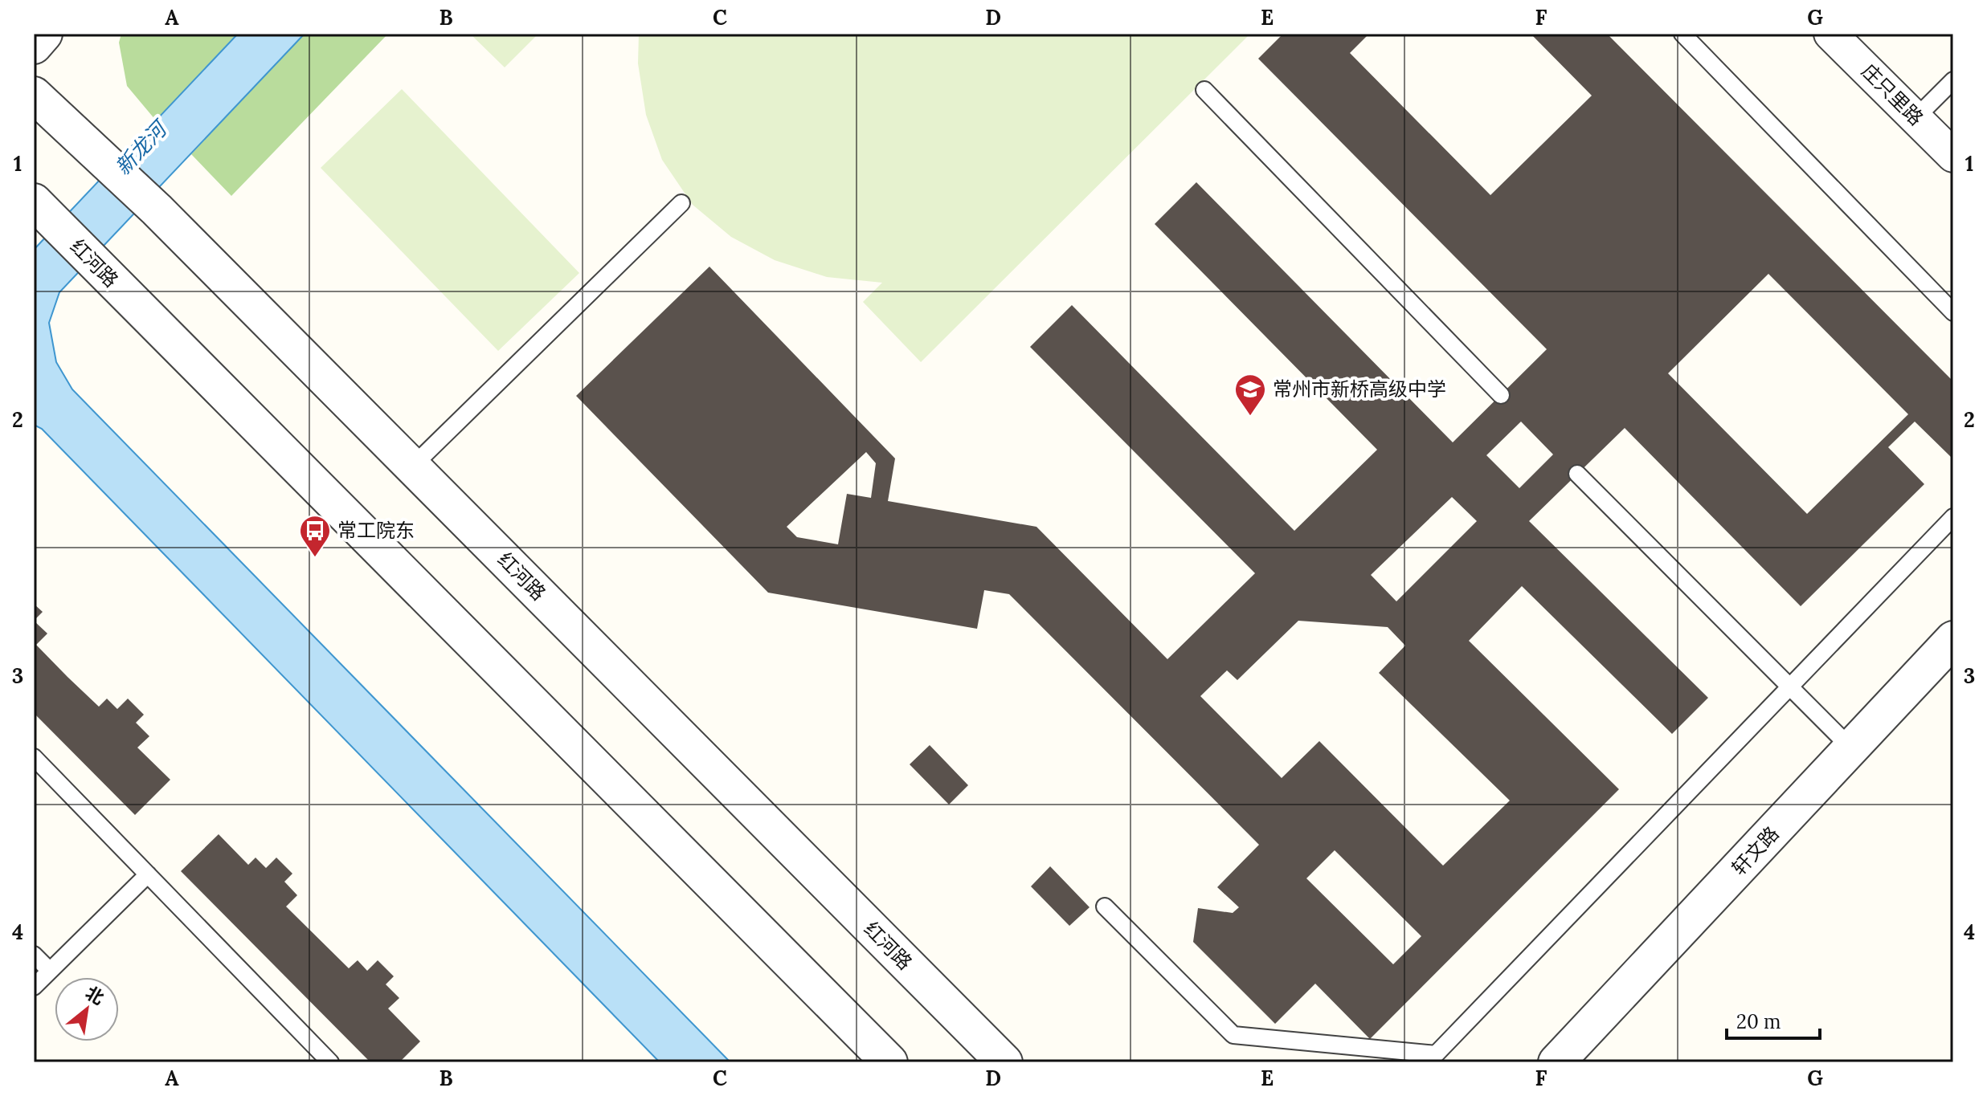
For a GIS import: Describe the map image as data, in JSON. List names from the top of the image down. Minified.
{"streets":{"street":["庄只里路","红河路","轩文路"]},"water":["新龙河"],"places":{"school or university":["常州市新桥高级中学"],"bus stop":["常工院东"]},"scale_bar":"20 m","north":"top right","grid":{"columns":["A","B","C","D","E","F","G"],"rows":["1","2","3","4"]}}
